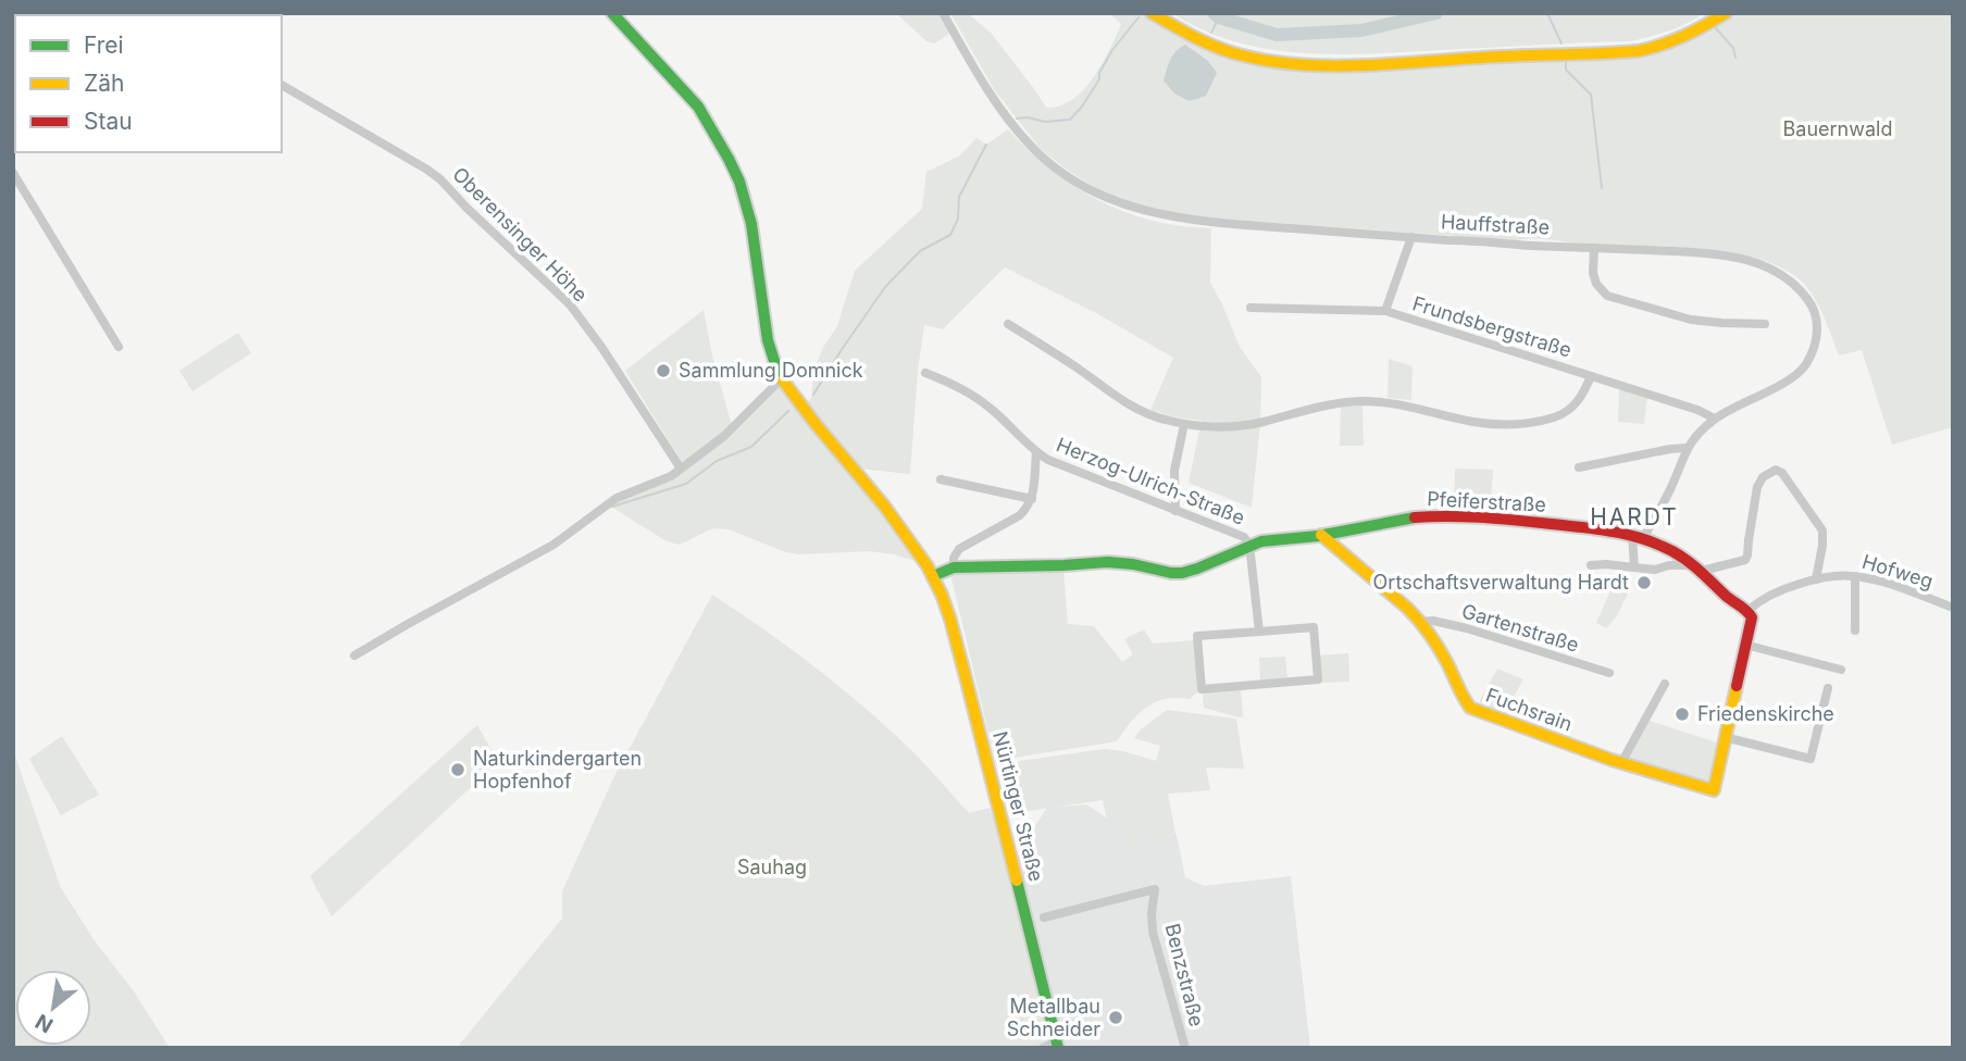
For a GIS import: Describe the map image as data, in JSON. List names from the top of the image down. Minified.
{"streets":{"main road":["Pfeiferstraße","Fuchsrain","Nürtinger Straße"],"street":["Hauffstraße","Oberensinger Höhe","Frundsbergstraße","Herzog-Ulrich-Straße","Hofweg","Gartenstraße","Benzstraße"]},"crossings":[["Hauffstraße","Frundsbergstraße"],["Hauffstraße","Pfeiferstraße"],["Herzog-Ulrich-Straße","Pfeiferstraße"],["Pfeiferstraße","Hofweg"],["Pfeiferstraße","Fuchsrain"],["Pfeiferstraße","Nürtinger Straße"],["Gartenstraße","Fuchsrain"]],"districts":["HARDT"],"parks":["Bauernwald","Sauhag"],"places":["Sammlung Domnick","Ortschaftsverwaltung Hardt","Friedenskirche","Naturkindergarten Hopfenhof","Metallbau Schneider"],"legend":["Frei","Zäh","Stau"],"north":"bottom left"}
